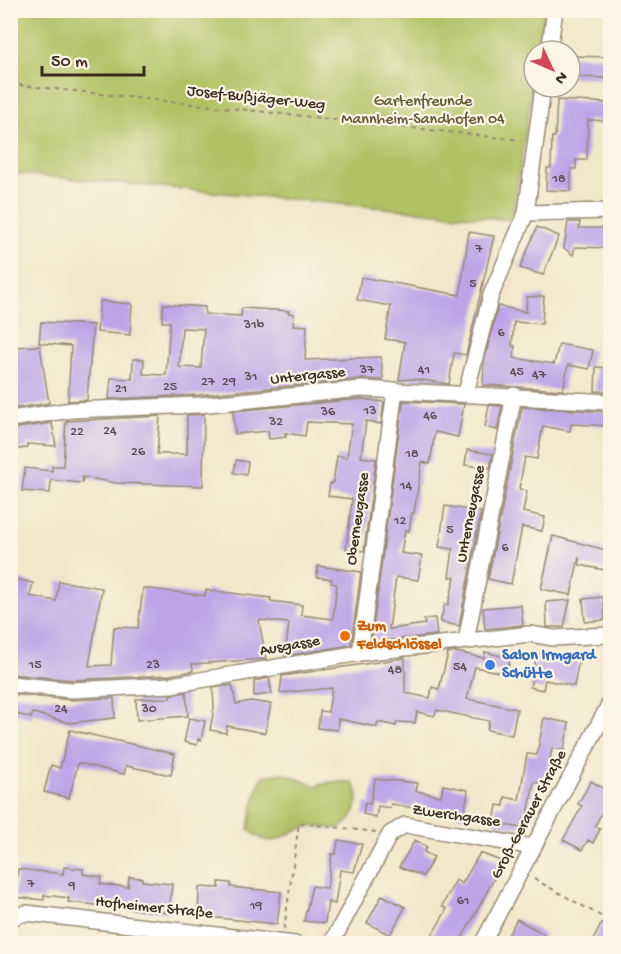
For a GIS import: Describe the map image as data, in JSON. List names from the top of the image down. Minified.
{"streets":{"street":["Untergasse","Unterneugasse","Oberneugasse","Ausgasse","Groß-Gerauer Straße","Zwerchgasse","Hofheimer Straße"],"path":["Josef-Bußjäger-Weg"]},"crossings":[["Untergasse","Unterneugasse"],["Untergasse","Oberneugasse"],["Unterneugasse","Ausgasse"],["Oberneugasse","Ausgasse"],["Groß-Gerauer Straße","Zwerchgasse"]],"parks":["Gartenfreunde Mannheim-Sandhofen 04"],"places":["Zum Feldschlössel","Salon Irmgard Schütte"],"house_numbers":["18","7","5","31b","6","37","41","45","47","31","27","29","25","21","13","36","46","32","24","22","26","18","14","12","5","6","15","23","54","48","24","30","7","9","61","19"],"scale_bar":"50 m","north":"bottom right"}
